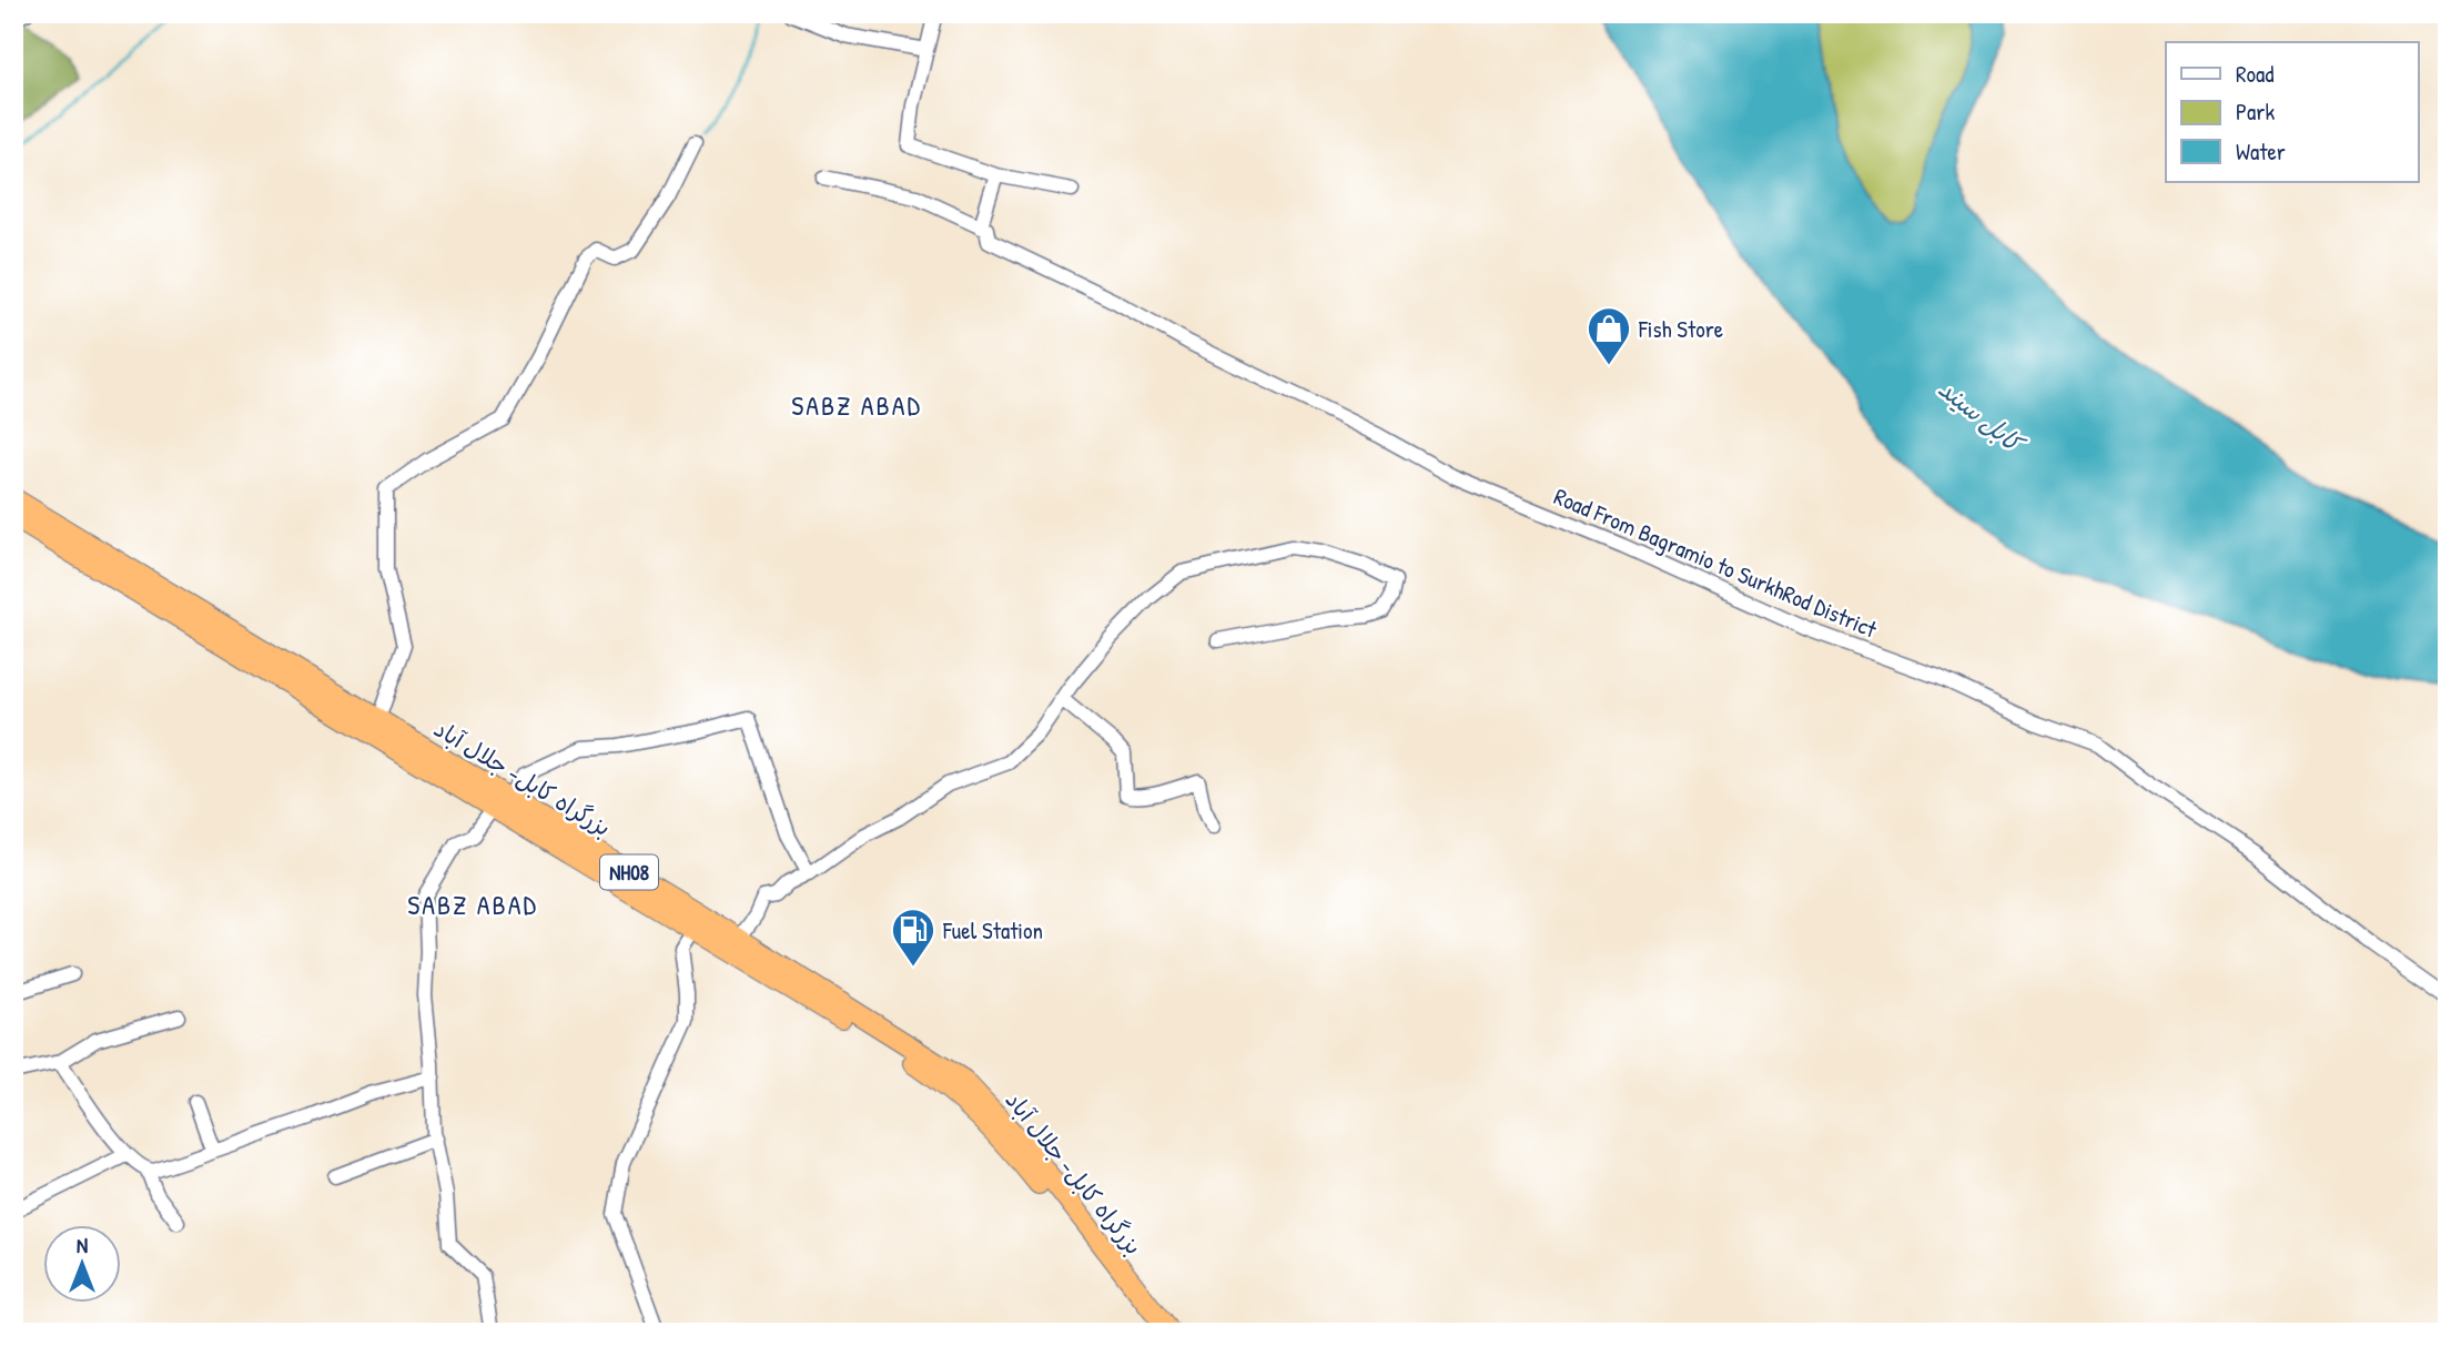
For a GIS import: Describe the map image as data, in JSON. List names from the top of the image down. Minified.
{"streets":{"highway":["بزرگراه کابل- جلال آباد","NH08"],"street":["Road From Bagramio to SurkhRod District"]},"districts":["SABZ ABAD","SABZ ABAD"],"water":["کابل سيند"],"places":{"shop":["Fish Store"],"fuel station":["Fuel Station"]},"legend":["Road","Park","Water"],"north":"top"}
